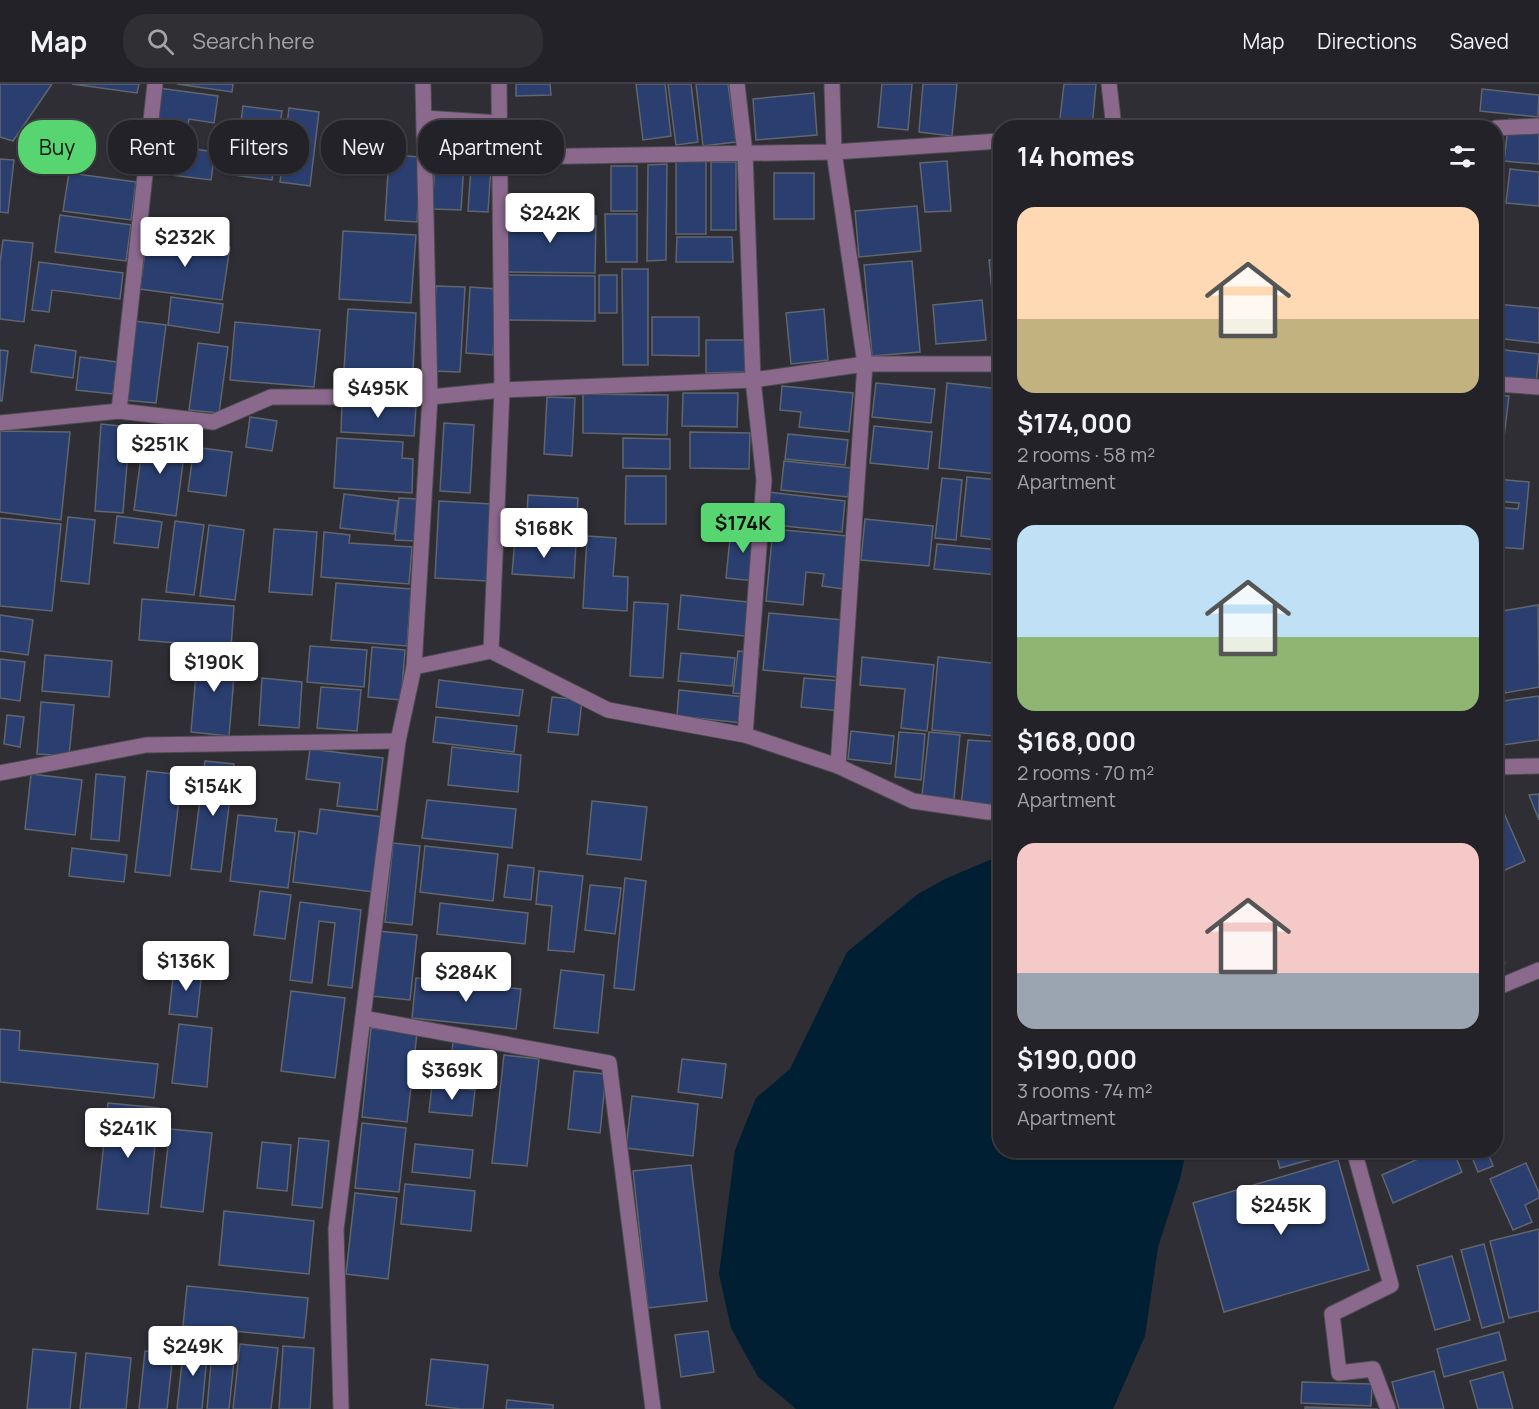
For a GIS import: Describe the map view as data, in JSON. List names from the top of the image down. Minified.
{"page":{"header":"Map","search":"Search here","nav":["Map","Directions","Saved"],"chip":["Buy","Rent","Filters","New","Apartment"],"heading":"14 homes","list":[{"name":"$174,000","note":"2 rooms · 58 m² · Apartment"},{"name":"$168,000","note":"2 rooms · 70 m² · Apartment"},{"name":"$190,000","note":"3 rooms · 74 m² · Apartment"}],"price":["$242K","$232K","$495K","$251K","$174K","$168K","$190K","$154K","$136K","$284K","$369K","$241K","$245K","$249K"]}}
